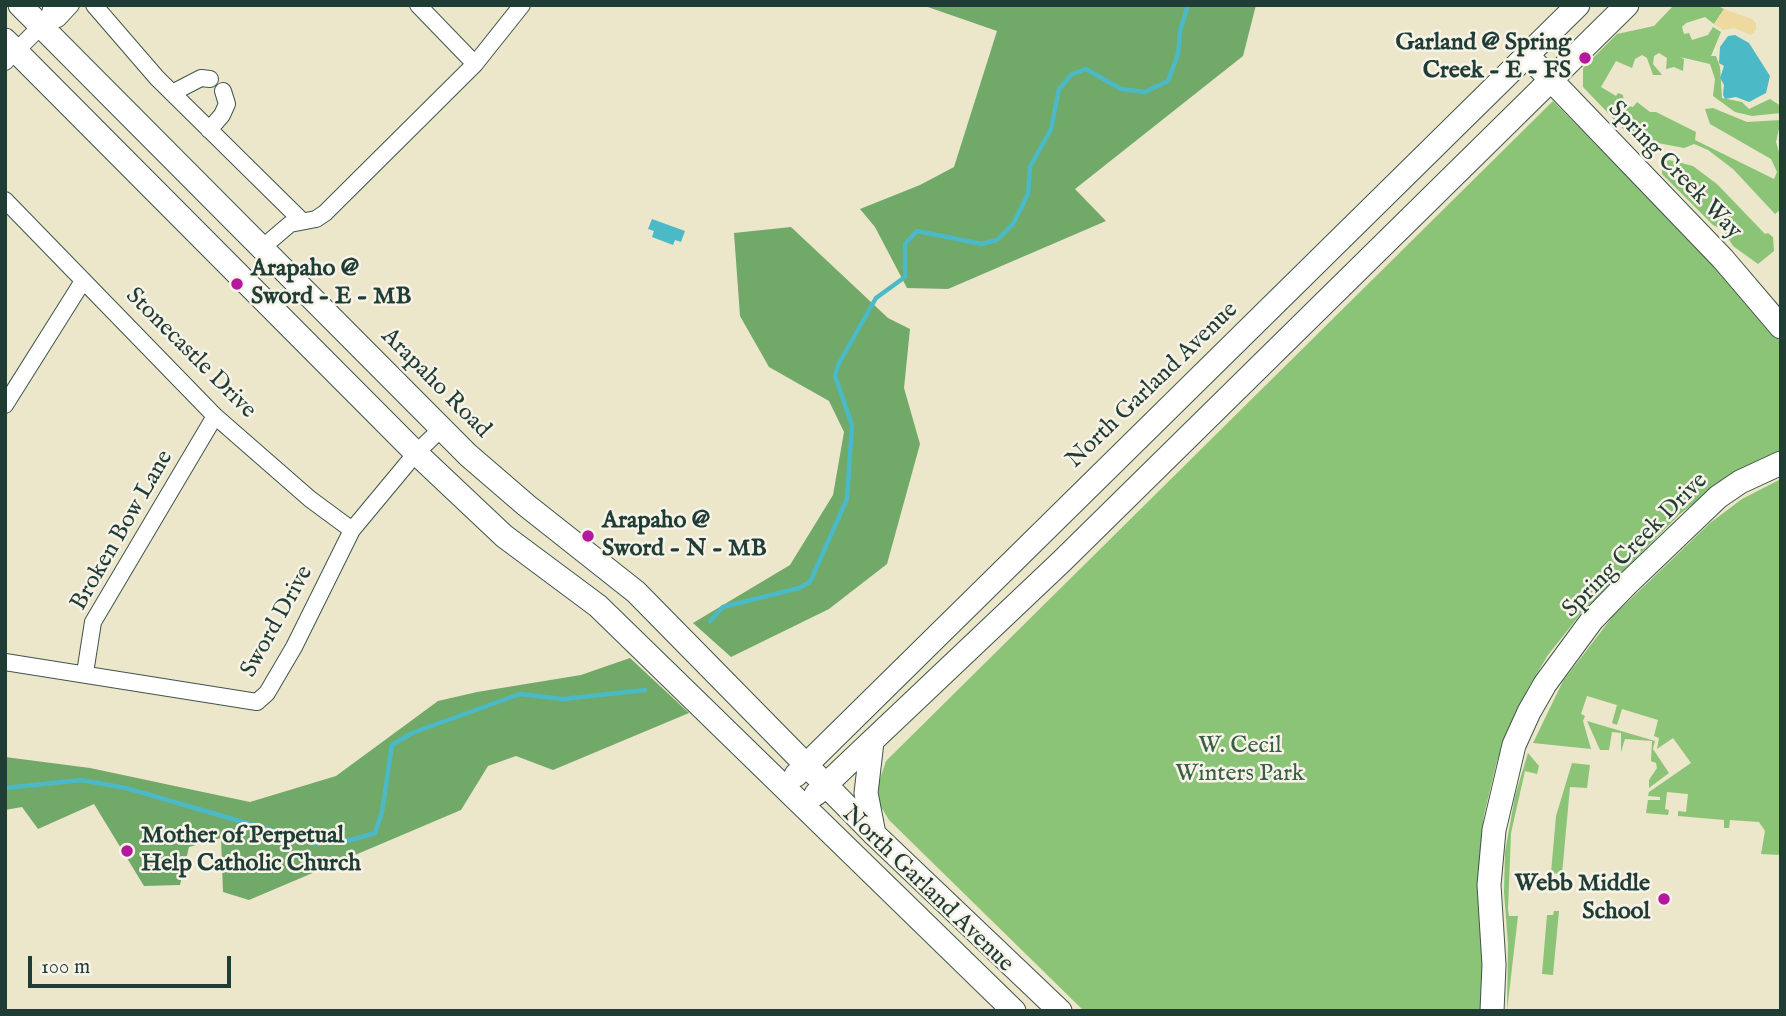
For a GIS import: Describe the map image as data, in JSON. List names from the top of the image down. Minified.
{"streets":{"main road":["Spring Creek Way","Arapaho Road","North Garland Avenue","Spring Creek Drive"],"street":["Stonecastle Drive","Broken Bow Lane","Sword Drive"]},"crossings":[["Spring Creek Way","North Garland Avenue"],["Stonecastle Drive","Broken Bow Lane"],["Stonecastle Drive","Sword Drive"],["Arapaho Road","North Garland Avenue"],["Arapaho Road","Sword Drive"],["Broken Bow Lane","Sword Drive"]],"parks":["W. Cecil Winters Park"],"places":["Garland @ Spring Creek - E - FS","Arapaho @ Sword - E - MB","Arapaho @ Sword - N - MB","Mother of Perpetual Help Catholic Church","Webb Middle School"],"scale_bar":"100 m"}
